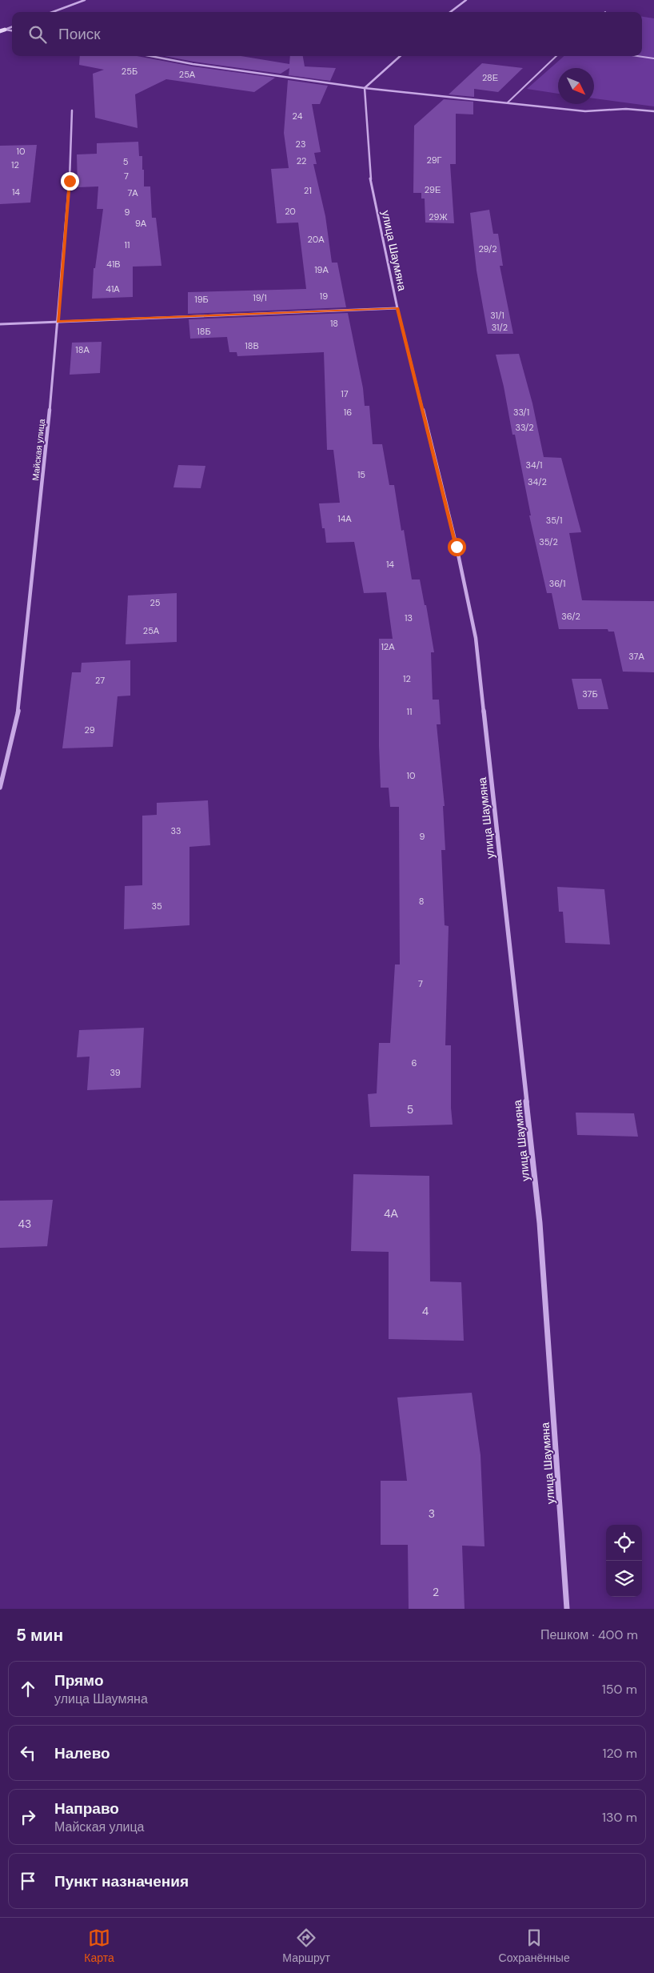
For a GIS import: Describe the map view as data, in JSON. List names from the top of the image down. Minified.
{"streets":{"street":["улица Шаумяна","Майская улица"]},"house_numbers":["25Б","25А","28Е","24","23","10","29Г","22","5","12","7","29Е","21","14","7А","20","9","29Ж","9А","20А","11","29/2","41В","19А","41А","19","19/1","19Б","31/1","18","31/2","18Б","18В","18А","17","16","33/1","33/2","34/1","15","34/2","14А","35/1","35/2","14","36/1","25","36/2","13","25А","12А","37А","12","27","37Б","11","29","10","33","9","8","35","7","6","39","5","4А","43","4","3","2"],"north":"bottom right","page":{"search":"Поиск","heading":["5 мин","Пешком · 400 m"],"list":[["Прямо","улица Шаумяна","150 m"],["Налево","120 m"],["Направо","Майская улица","130 m"],"Пункт назначения"],"nav":["Карта","Маршрут","Сохранённые"]}}
